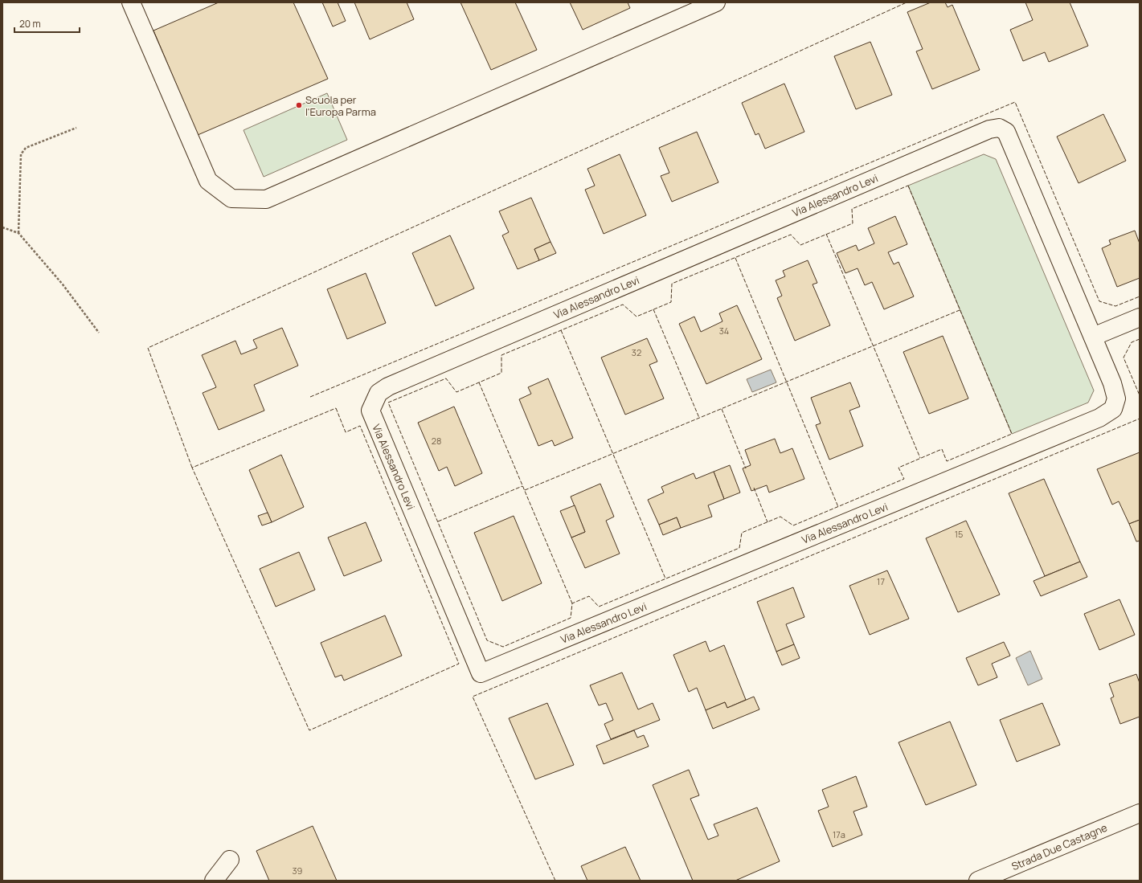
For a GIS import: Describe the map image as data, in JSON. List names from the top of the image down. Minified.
{"streets":{"street":["Via Alessandro Levi","Strada Due Castagne"]},"places":["Scuola per l'Europa Parma"],"house_numbers":["34","32","28","15","17","17a","39"],"scale_bar":"20 m"}
